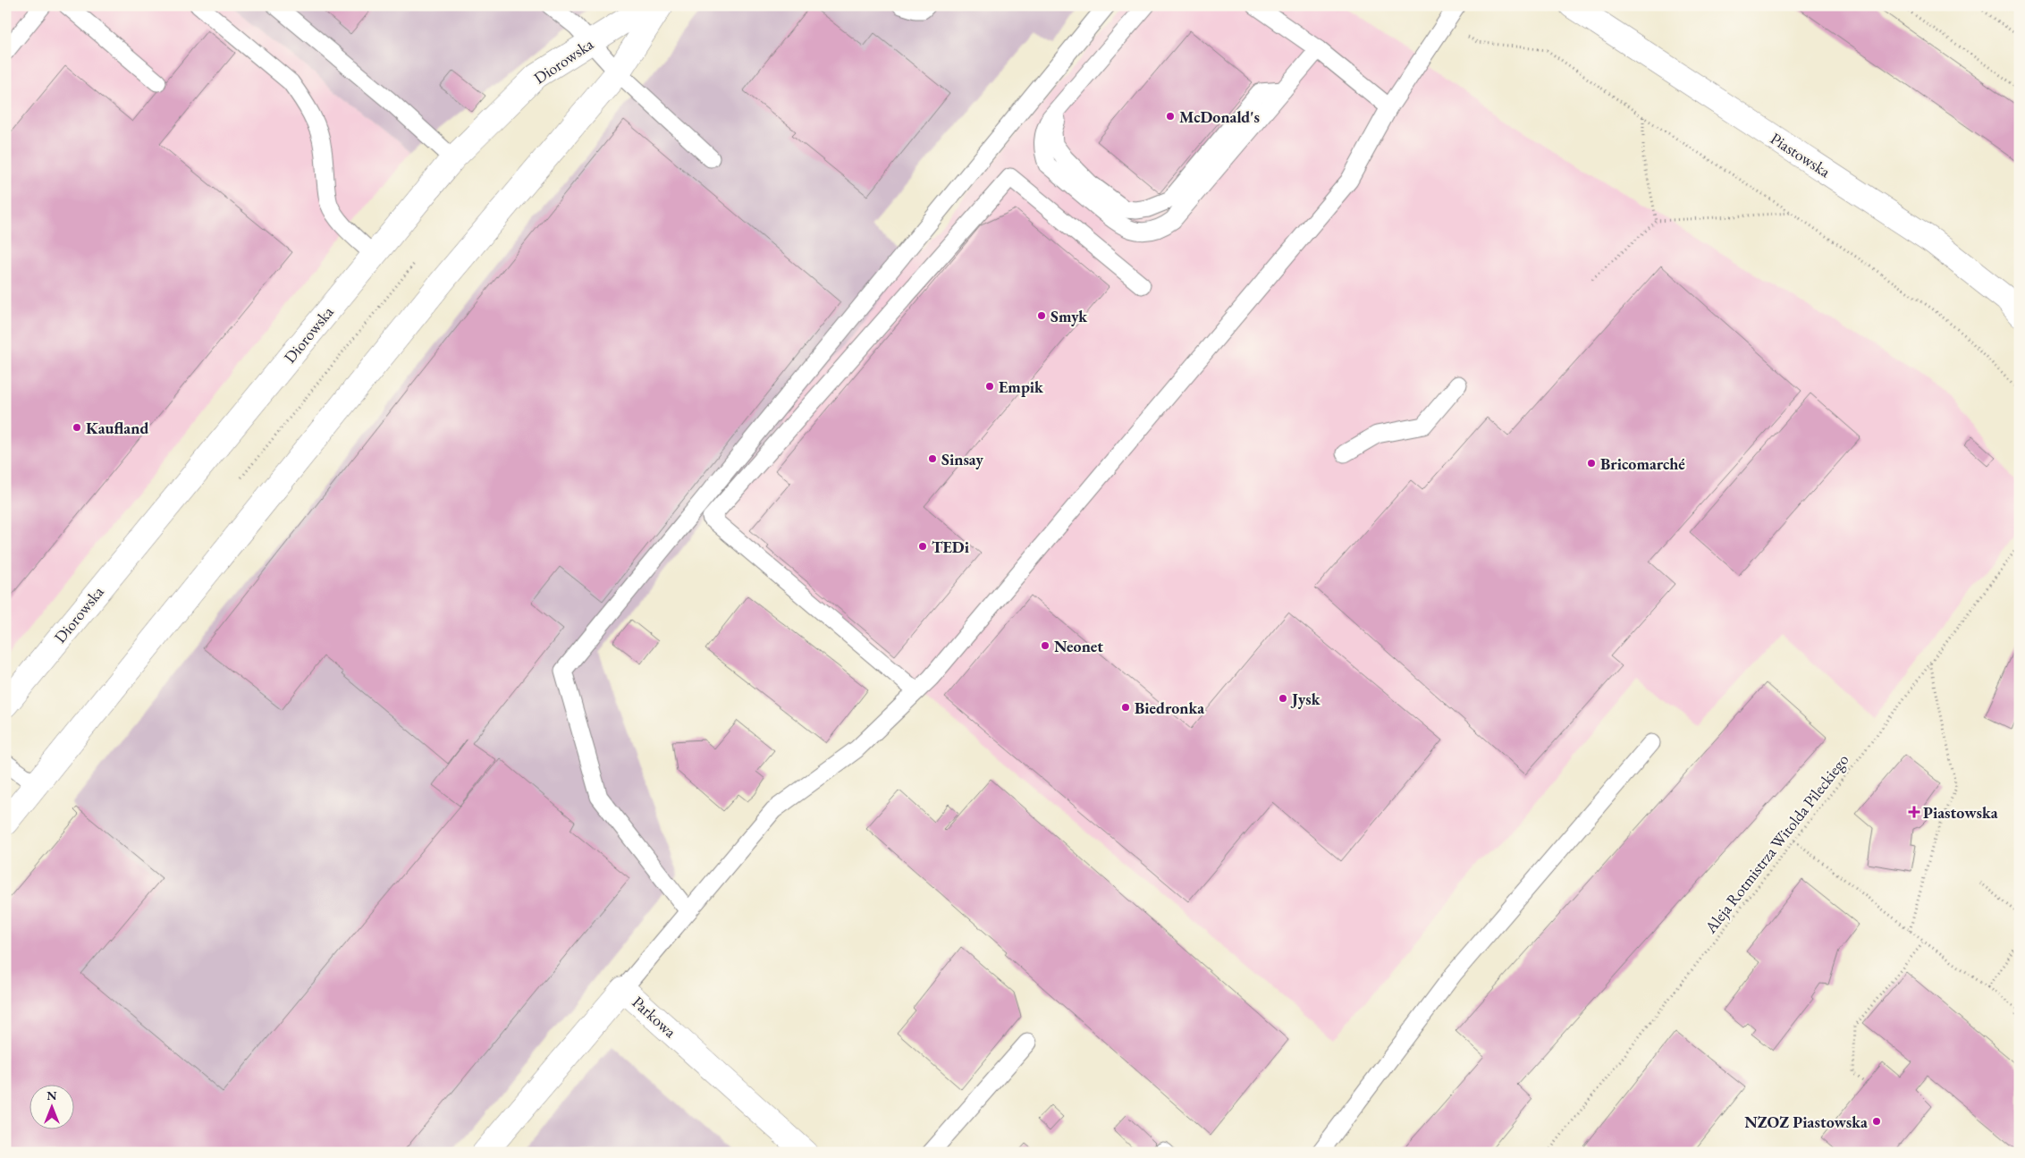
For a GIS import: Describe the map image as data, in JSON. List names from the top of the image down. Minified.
{"streets":{"street":["Diorowska","Piastowska","Parkowa"],"path":["Aleja Rotmistrza Witolda Pileckiego"]},"places":{"other":["McDonald's","Smyk","Empik","Kaufland","Sinsay","Bricomarché","TEDi","Neonet","Jysk","Biedronka","NZOZ Piastowska"],"health":["Piastowska"]},"north":"top"}
